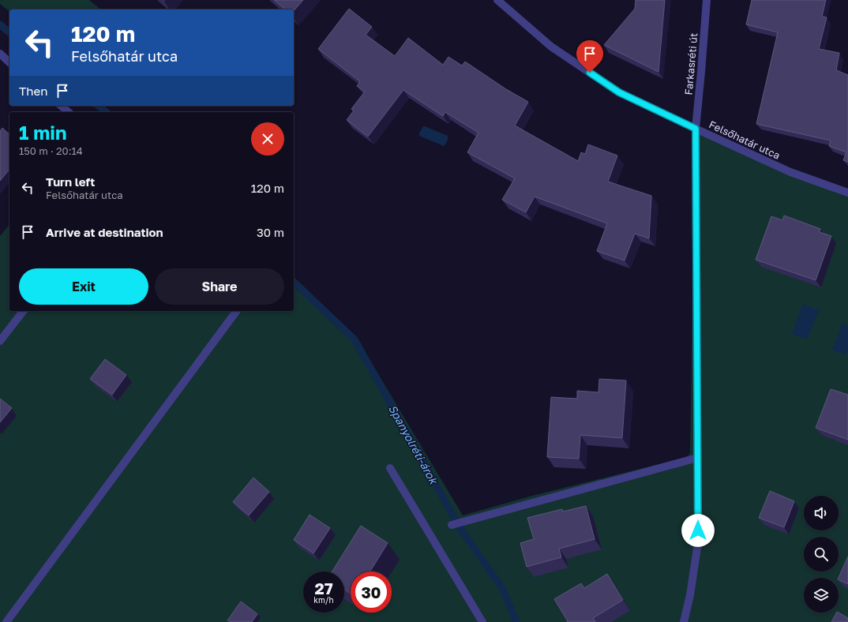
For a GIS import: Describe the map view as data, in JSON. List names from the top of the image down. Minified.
{"streets":{"street":["Farkasréti út","Felsőhatár utca"]},"crossings":[["Farkasréti út","Felsőhatár utca"]],"water":["Spanyolréti-árok"],"page":{"turn":["120 m","Felsőhatár utca"],"then":"Then","heading":["1 min","150 m · 20:14"],"list":[{"name":"Turn left","note":"Felsőhatár utca","value":"120 m"},{"name":"Arrive at destination","value":"30 m"}],"buttons":["Exit","Share"],"speed":"27 km/h","limit":"30"}}
